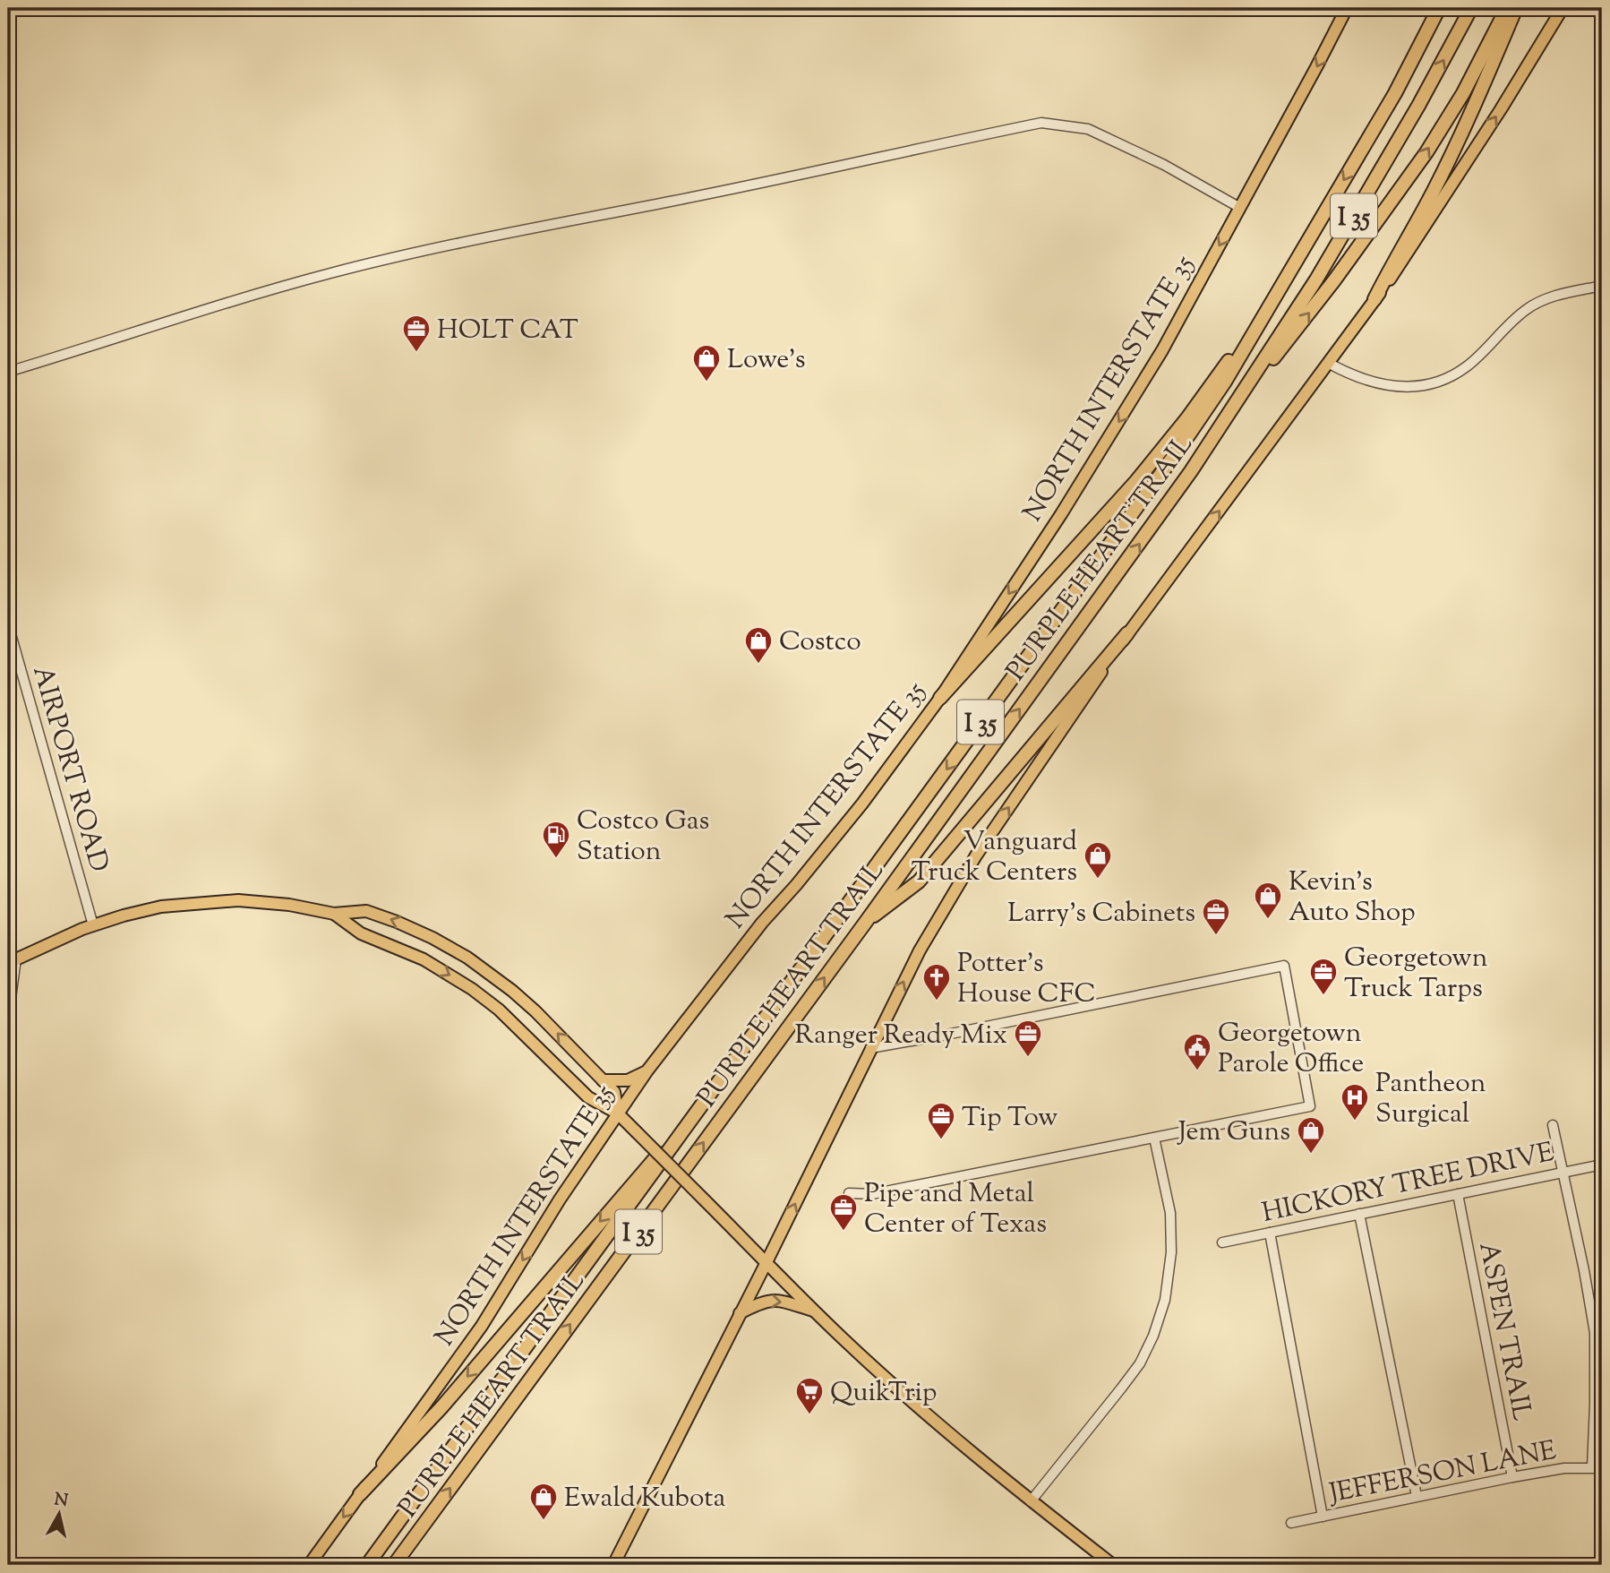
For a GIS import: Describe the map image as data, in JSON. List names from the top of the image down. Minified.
{"streets":{"highway":["I 35","PURPLE HEART TRAIL"],"main road":["NORTH INTERSTATE 35"],"street":["AIRPORT ROAD","HICKORY TREE DRIVE","ASPEN TRAIL","JEFFERSON LANE"]},"crossings":[["HICKORY TREE DRIVE","ASPEN TRAIL"],["ASPEN TRAIL","JEFFERSON LANE"]],"one_way":["NORTH INTERSTATE 35"],"places":{"office":["HOLT CAT","Larry's Cabinets","Georgetown Truck Tarps","Ranger Ready Mix","Tip Tow","Pipe and Metal Center of Texas"],"shop":["Lowe's","Costco","Vanguard Truck Centers","Kevin's Auto Shop","Jem Guns","Ewald Kubota"],"fuel station":["Costco Gas Station"],"church":["Potter's House CFC"],"public building":["Georgetown Parole Office"],"hospital":["Pantheon Surgical"],"supermarket":["QuikTrip"]},"north":"top"}
